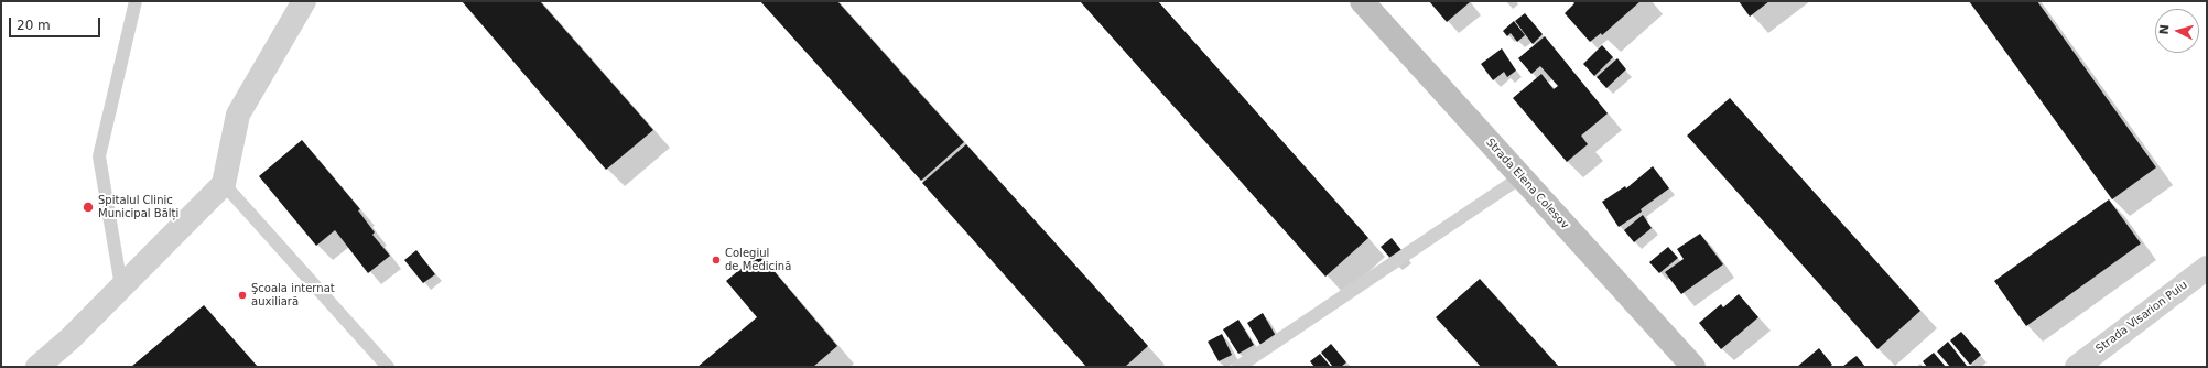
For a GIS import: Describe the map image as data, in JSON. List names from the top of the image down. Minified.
{"streets":{"street":["Strada Elena Colesov","Strada Visarion Puiu"]},"places":["Spitalul Clinic Municipal Bălți","Colegiul de Medicină","Şcoala internat auxiliară"],"scale_bar":"20 m","north":"left"}
